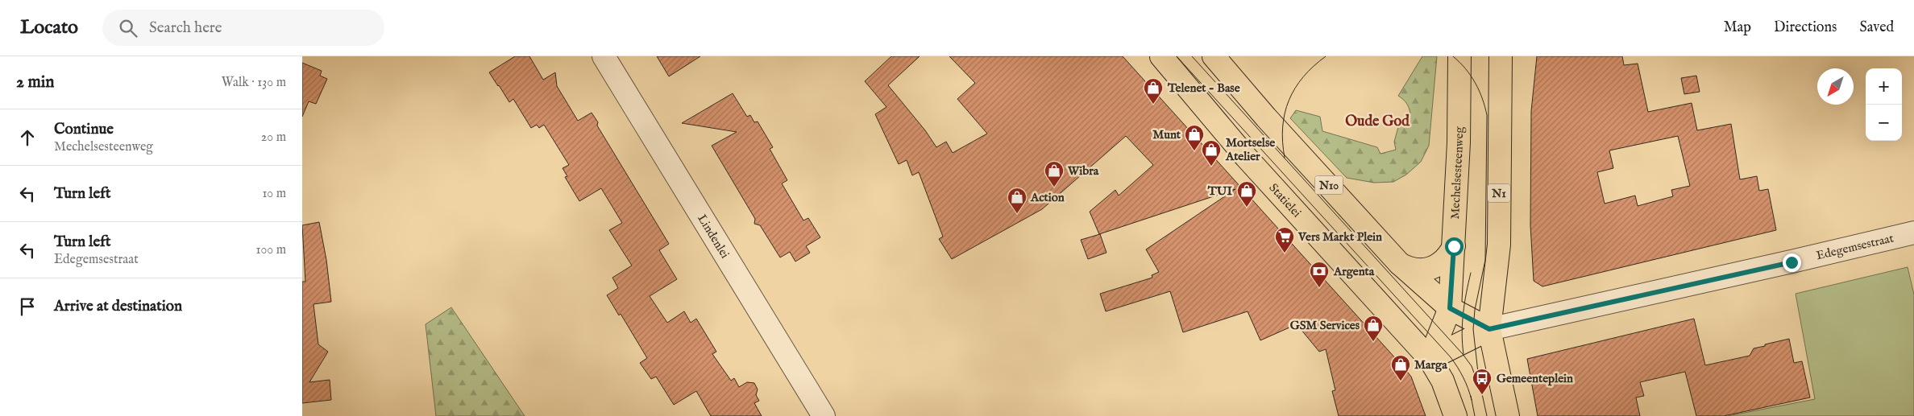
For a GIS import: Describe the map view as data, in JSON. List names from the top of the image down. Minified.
{"streets":{"main road":["Mechelsesteenweg","N10","N1","Statielei"],"street":["Lindenlei","Edegemsestraat"]},"crossings":[["Mechelsesteenweg","N10"],["Mechelsesteenweg","Statielei"],["N1","Edegemsestraat"]],"districts":["Oude God"],"places":{"shop":["Telenet - Base","Munt","Mortselse Atelier","Wibra","TUI","Action","GSM Services","Marga"],"supermarket":["Vers Markt Plein"],"bank":["Argenta"],"bus stop":["Gemeenteplein"]},"north":"bottom left","page":{"header":"Locato","search":"Search here","nav":["Map","Directions","Saved"],"heading":["2 min","Walk · 130 m"],"map_buttons":["+","−"],"list":[["Continue","Mechelsesteenweg","20 m"],["Turn left","10 m"],["Turn left","Edegemsestraat","100 m"],"Arrive at destination"]}}
